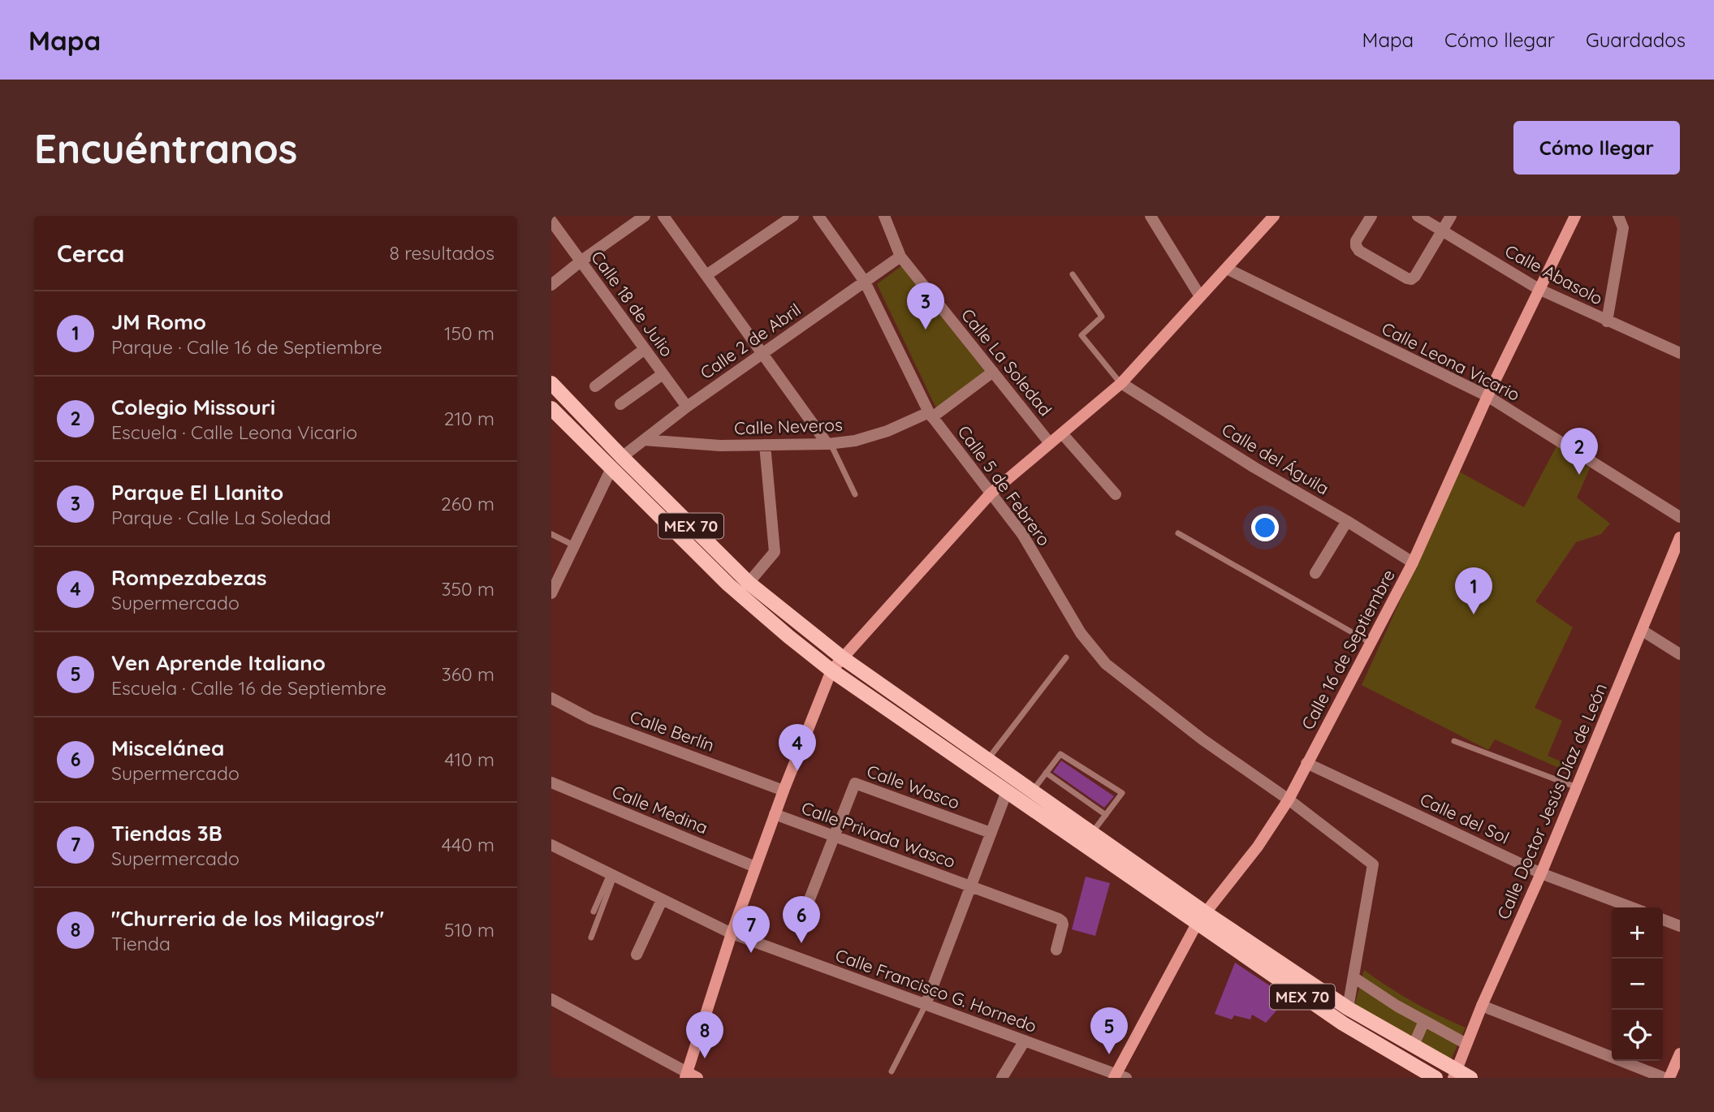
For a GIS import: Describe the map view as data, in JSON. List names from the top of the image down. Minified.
{"streets":{"main road":["MEX 70","Calle 16 de Septiembre","Calle Doctor Jesús Díaz de León"],"street":["Calle Abasolo","Calle 18 de Julio","Calle 2 de Abril","Calle Leona Vicario","Calle La Soledad","Calle Neveros","Calle del Águila","Calle 5 de Febrero","Calle Berlín","Calle Wasco","Calle Medina","Calle del Sol","Calle Privada Wasco","Calle Francisco G. Hornedo"]},"crossings":[["Calle Abasolo","Calle 16 de Septiembre"],["Calle 18 de Julio","Calle 2 de Abril"],["Calle 2 de Abril","Calle La Soledad"],["Calle 2 de Abril","Calle Neveros"],["Calle 2 de Abril","Calle 5 de Febrero"],["Calle 2 de Abril","MEX 70"],["Calle Leona Vicario","Calle 16 de Septiembre"],["Calle La Soledad","Calle Neveros"],["Calle Neveros","Calle 5 de Febrero"],["Calle del Águila","Calle 16 de Septiembre"],["Calle 5 de Febrero","Calle 16 de Septiembre"],["MEX 70","Calle 16 de Septiembre"],["MEX 70","Calle Doctor Jesús Díaz de León"],["Calle 16 de Septiembre","Calle del Sol"],["Calle 16 de Septiembre","Calle Francisco G. Hornedo"],["Calle Wasco","Calle Privada Wasco"],["Calle Doctor Jesús Díaz de León","Calle del Sol"]],"page":{"header":"Mapa","nav":["Mapa","Cómo llegar","Guardados"],"buttons":"Cómo llegar","title":"Encuéntranos","heading":["Cerca","8 resultados"],"pins":["3","2","1","4","6","7","5","8"],"list":[{"mark":"1","name":"JM Romo","note":"Parque · Calle 16 de Septiembre","value":"150 m"},{"mark":"2","name":"Colegio Missouri","note":"Escuela · Calle Leona Vicario","value":"210 m"},{"mark":"3","name":"Parque El Llanito","note":"Parque · Calle La Soledad","value":"260 m"},{"mark":"4","name":"Rompezabezas","note":"Supermercado","value":"350 m"},{"mark":"5","name":"Ven Aprende Italiano","note":"Escuela · Calle 16 de Septiembre","value":"360 m"},{"mark":"6","name":"Miscelánea","note":"Supermercado","value":"410 m"},{"mark":"7","name":"Tiendas 3B","note":"Supermercado","value":"440 m"},{"mark":"8","name":"\"Churreria de los Milagros\"","note":"Tienda","value":"510 m"}],"map_buttons":["+","−"]}}
